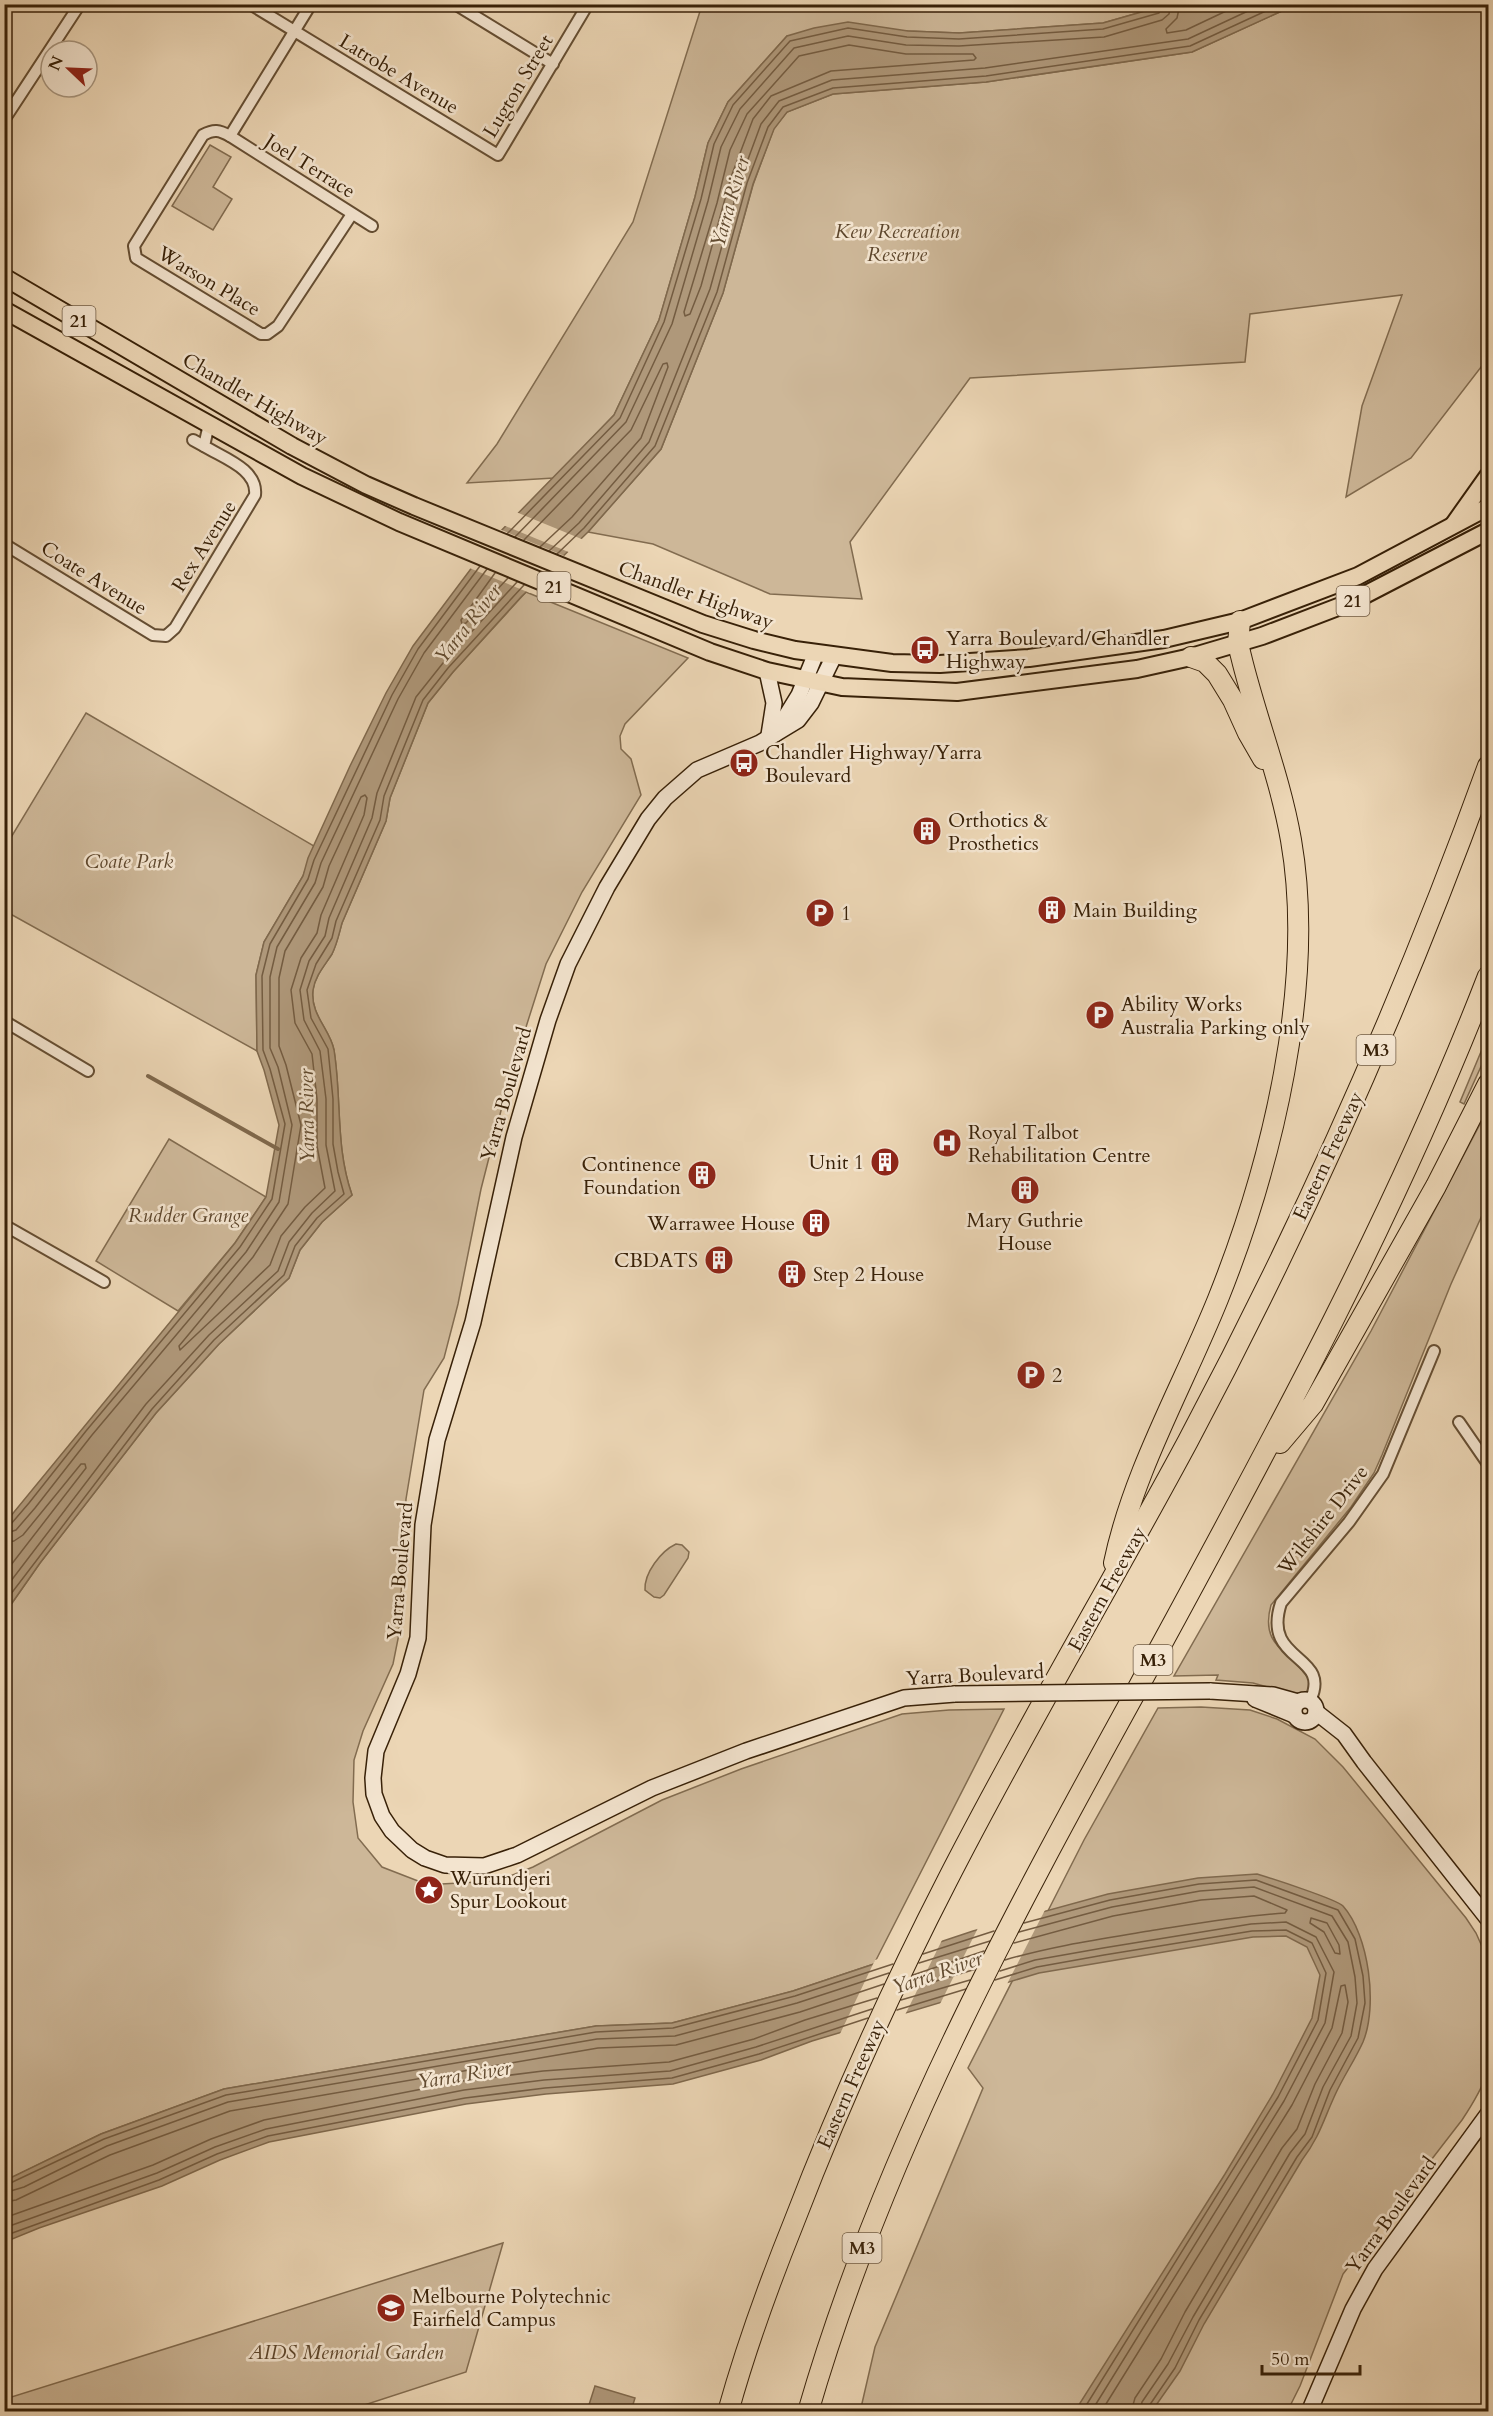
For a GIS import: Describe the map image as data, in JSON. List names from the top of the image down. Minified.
{"streets":{"highway":["M3","Eastern Freeway"],"main road":["21","Chandler Highway","Yarra Boulevard"],"street":["Latrobe Avenue","Lugton Street","Joel Terrace","Warson Place","Rex Avenue","Coate Avenue","Wiltshire Drive"]},"crossings":[["Latrobe Avenue","Lugton Street"],["Joel Terrace","Warson Place"],["21","Yarra Boulevard"],["Chandler Highway","Yarra Boulevard"],["Rex Avenue","Coate Avenue"],["Yarra Boulevard","Wiltshire Drive"]],"water":["Yarra River"],"parks":["Kew Recreation Reserve","Coate Park","Rudder Grange","AIDS Memorial Garden"],"places":{"bus stop":["Yarra Boulevard/Chandler Highway","Chandler Highway/Yarra Boulevard"],"building":["Orthotics & Prosthetics","Main Building","Unit 1","Continence Foundation","Mary Guthrie House","Warrawee House","CBDATS","Step 2 House"],"parking":["1","Ability Works Australia Parking only","2"],"hospital":["Royal Talbot Rehabilitation Centre"],"place":["Wurundjeri Spur Lookout"],"school or university":["Melbourne Polytechnic Fairfield Campus"]},"scale_bar":"50 m","north":"top left"}
